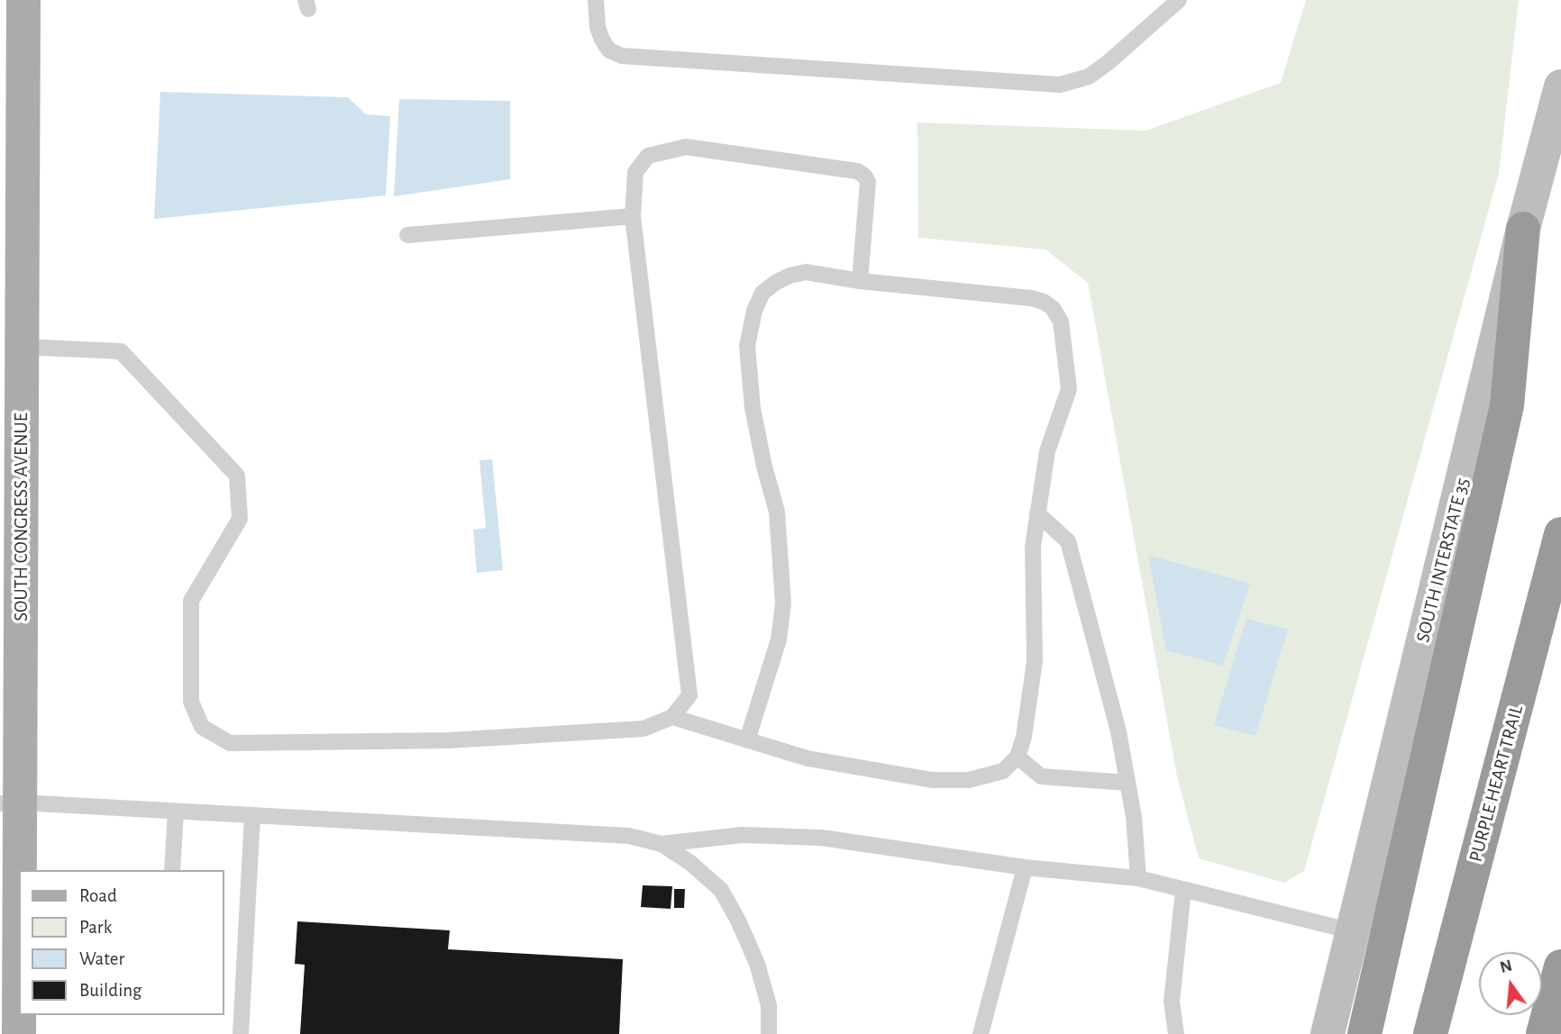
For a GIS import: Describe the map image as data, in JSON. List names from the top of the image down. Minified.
{"streets":{"highway":["PURPLE HEART TRAIL"],"main road":["SOUTH CONGRESS AVENUE","SOUTH INTERSTATE 35"]},"legend":["Road","Park","Water","Building"],"north":"top"}
